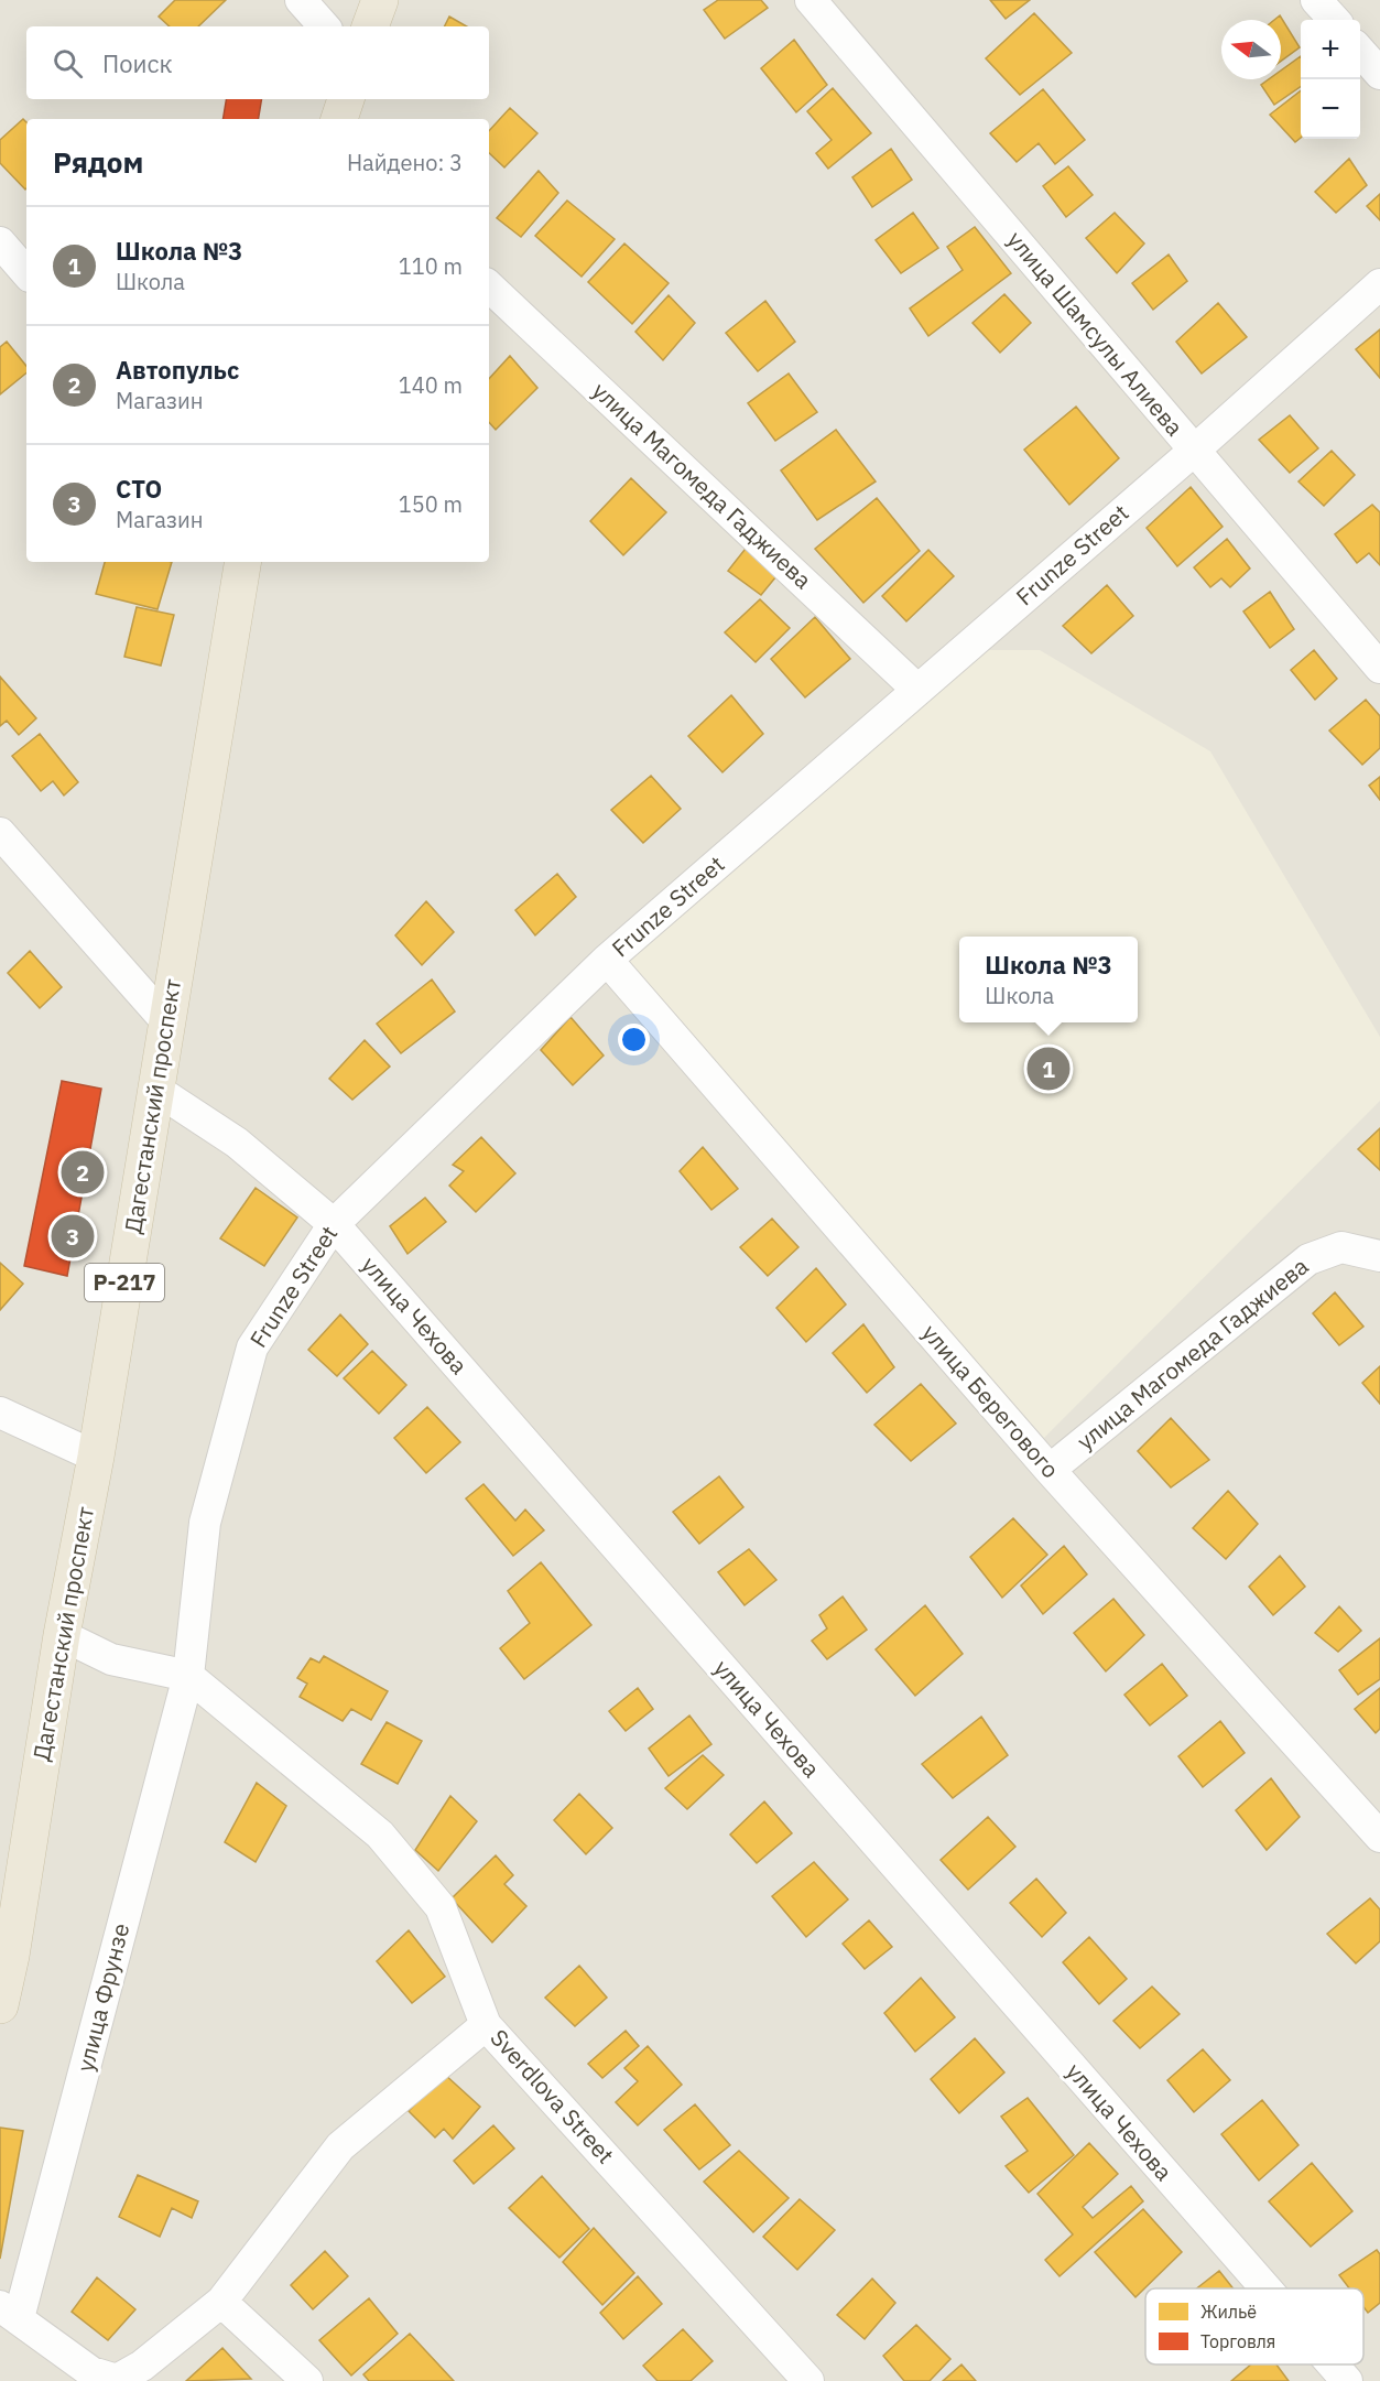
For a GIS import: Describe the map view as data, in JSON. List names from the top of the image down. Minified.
{"streets":{"highway":["Дагестанский проспект","Р-217"],"street":["улица Шамсулы Алиева","улица Магомеда Гаджиева","Frunze Street","улица Чехова","улица Берегового","улица Фрунзе","Sverdlova Street"]},"crossings":[["улица Шамсулы Алиева","Frunze Street"],["улица Магомеда Гаджиева","Frunze Street"],["улица Магомеда Гаджиева","улица Берегового"],["Frunze Street","улица Чехова"],["Frunze Street","улица Берегового"],["Frunze Street","улица Фрунзе"],["Frunze Street","Sverdlova Street"],["Дагестанский проспект","улица Чехова"],["Дагестанский проспект","Sverdlova Street"],["улица Фрунзе","Sverdlova Street"]],"legend":["Жильё","Торговля"],"north":"left","page":{"map_buttons":["+","−"],"search":"Поиск","heading":["Рядом","Найдено: 3"],"list":[{"mark":"1","name":"Школа №3","note":"Школа","value":"110 m"},{"mark":"2","name":"Автопульс","note":"Магазин","value":"140 m"},{"mark":"3","name":"СТО","note":"Магазин","value":"150 m"}],"popup":["Школа №3","Школа"],"pins":["1","2","3"]}}
